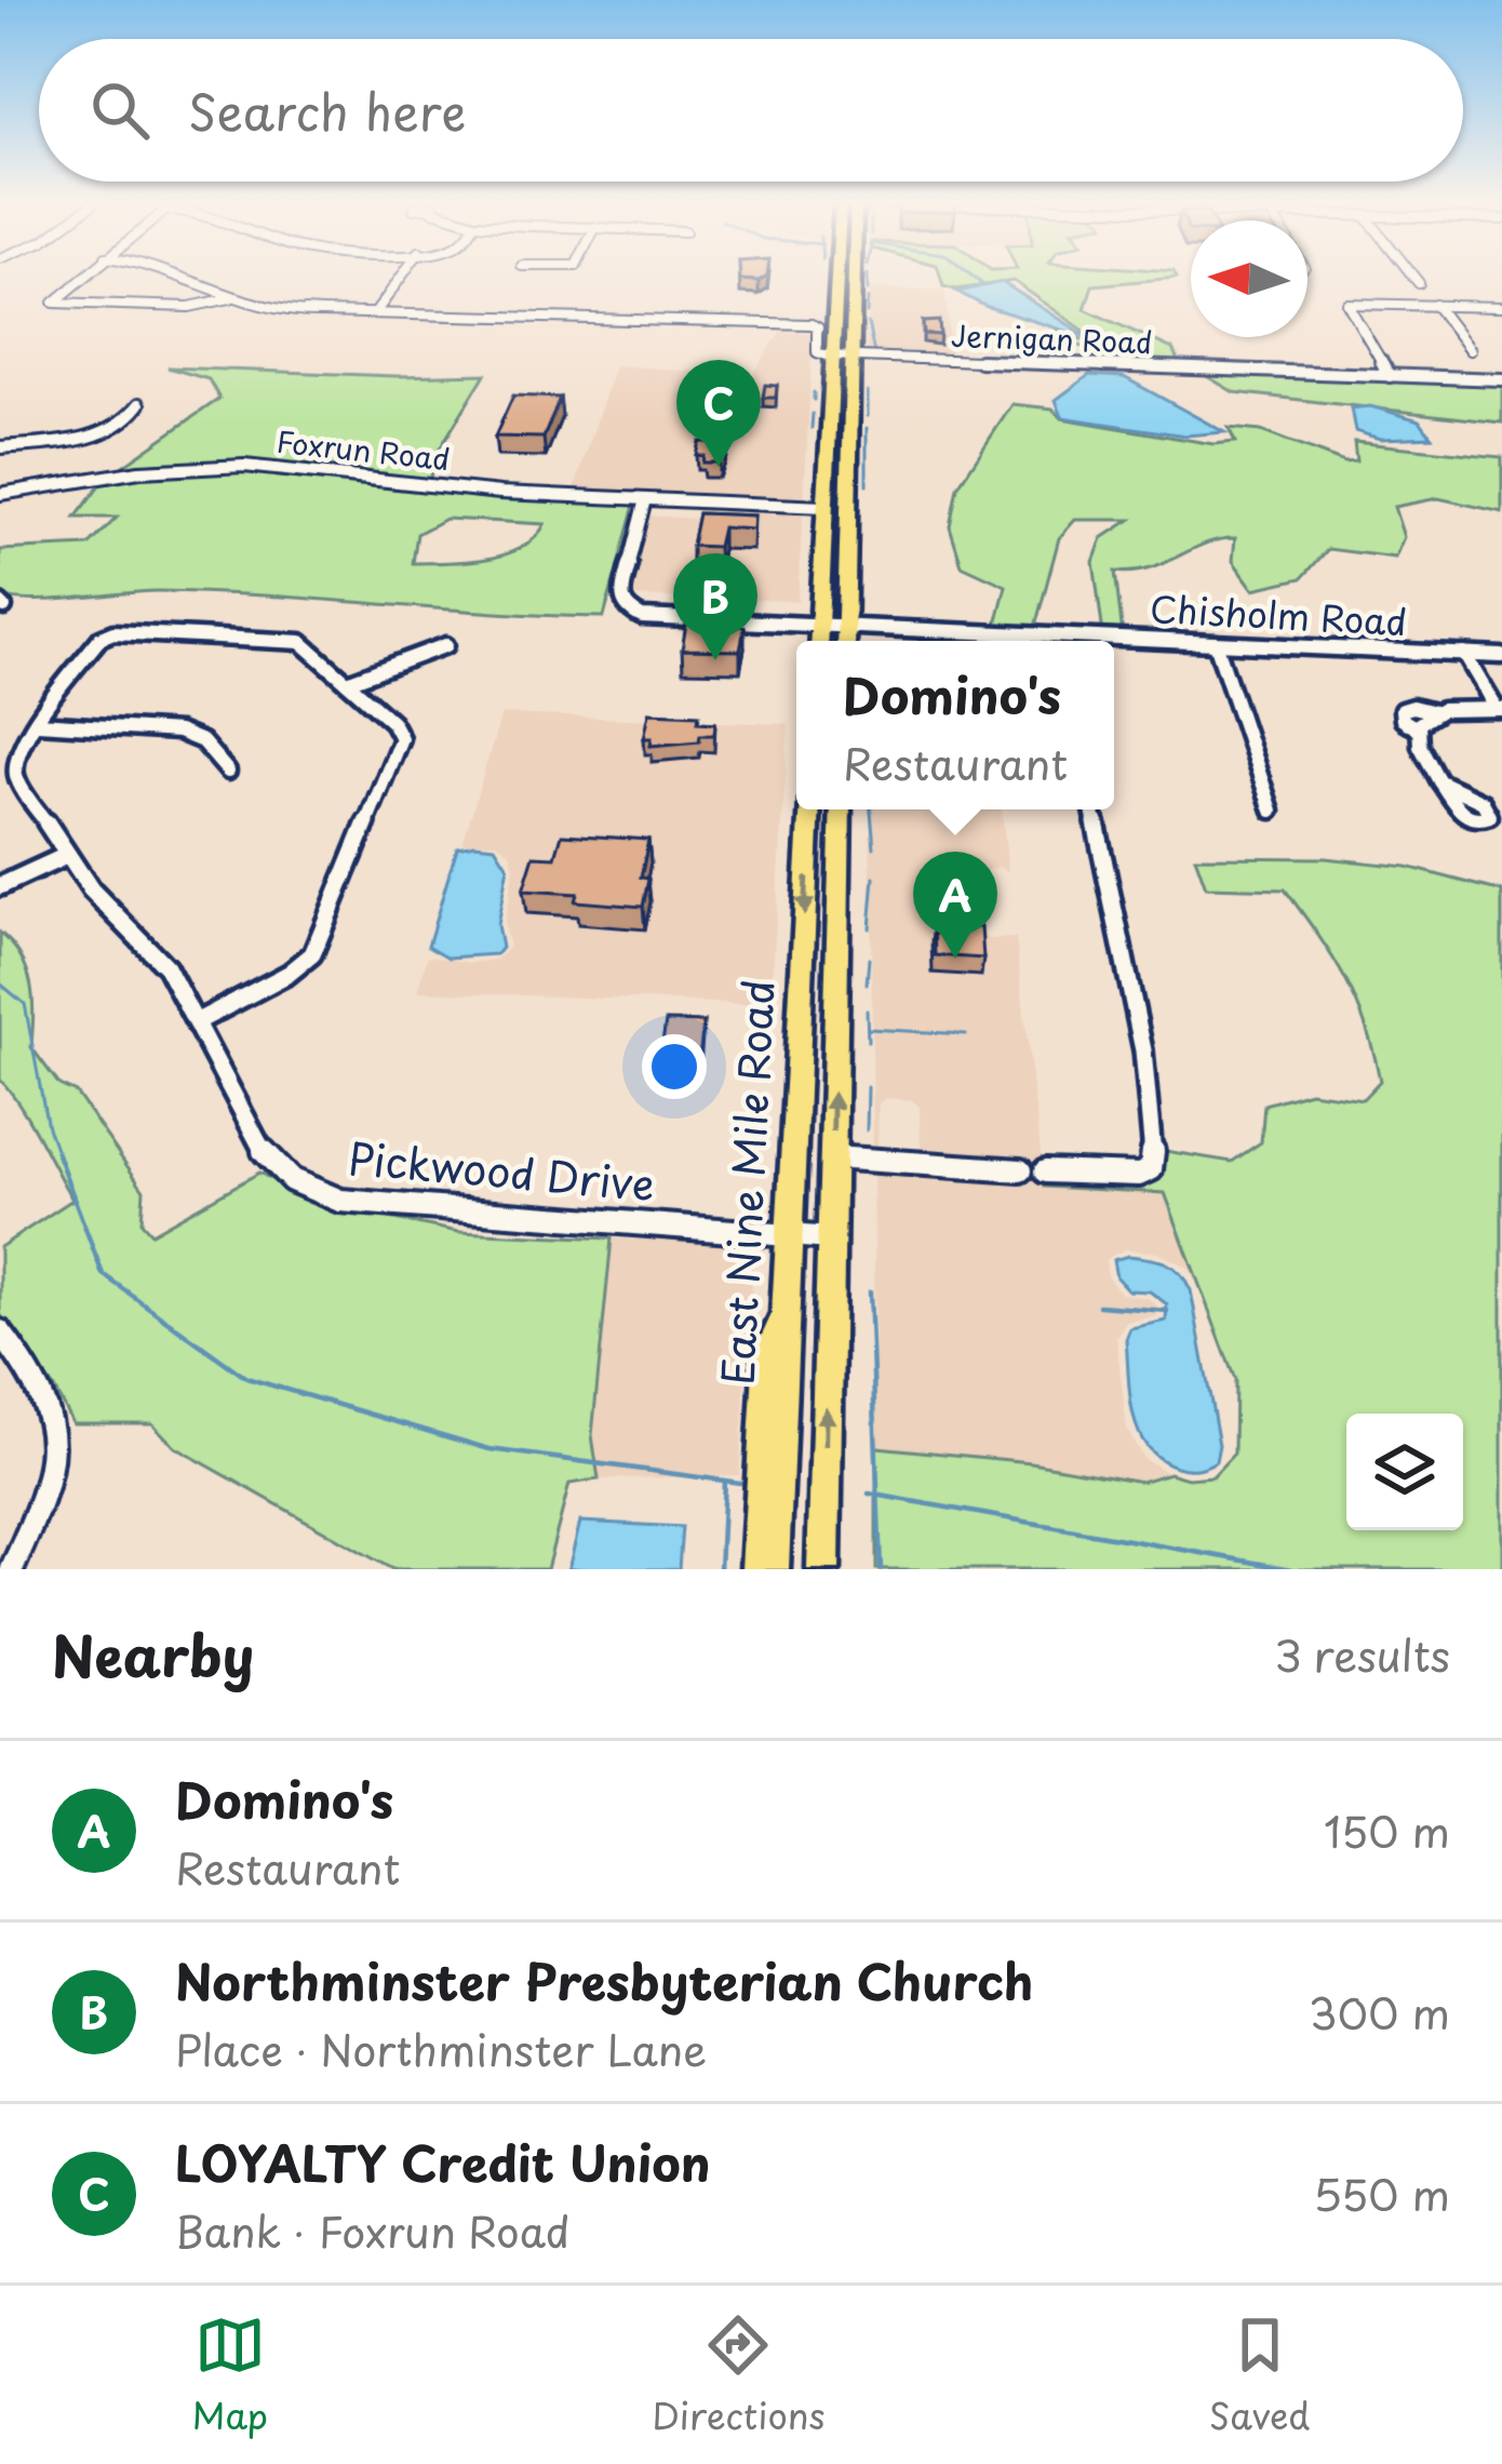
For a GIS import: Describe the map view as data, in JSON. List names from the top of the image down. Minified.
{"streets":{"main road":["East Nine Mile Road"],"street":["Jernigan Road","Foxrun Road","Chisholm Road","Pickwood Drive"]},"crossings":[["Foxrun Road","Chisholm Road"],["Pickwood Drive","East Nine Mile Road"]],"north":"left","page":{"search":"Search here","pins":["C","B","A"],"popup":["Domino's","Restaurant"],"heading":["Nearby","3 results"],"list":[{"mark":"A","name":"Domino's","note":"Restaurant","value":"150 m"},{"mark":"B","name":"Northminster Presbyterian Church","note":"Place · Northminster Lane","value":"300 m"},{"mark":"C","name":"LOYALTY Credit Union","note":"Bank · Foxrun Road","value":"550 m"}],"nav":["Map","Directions","Saved"]}}
